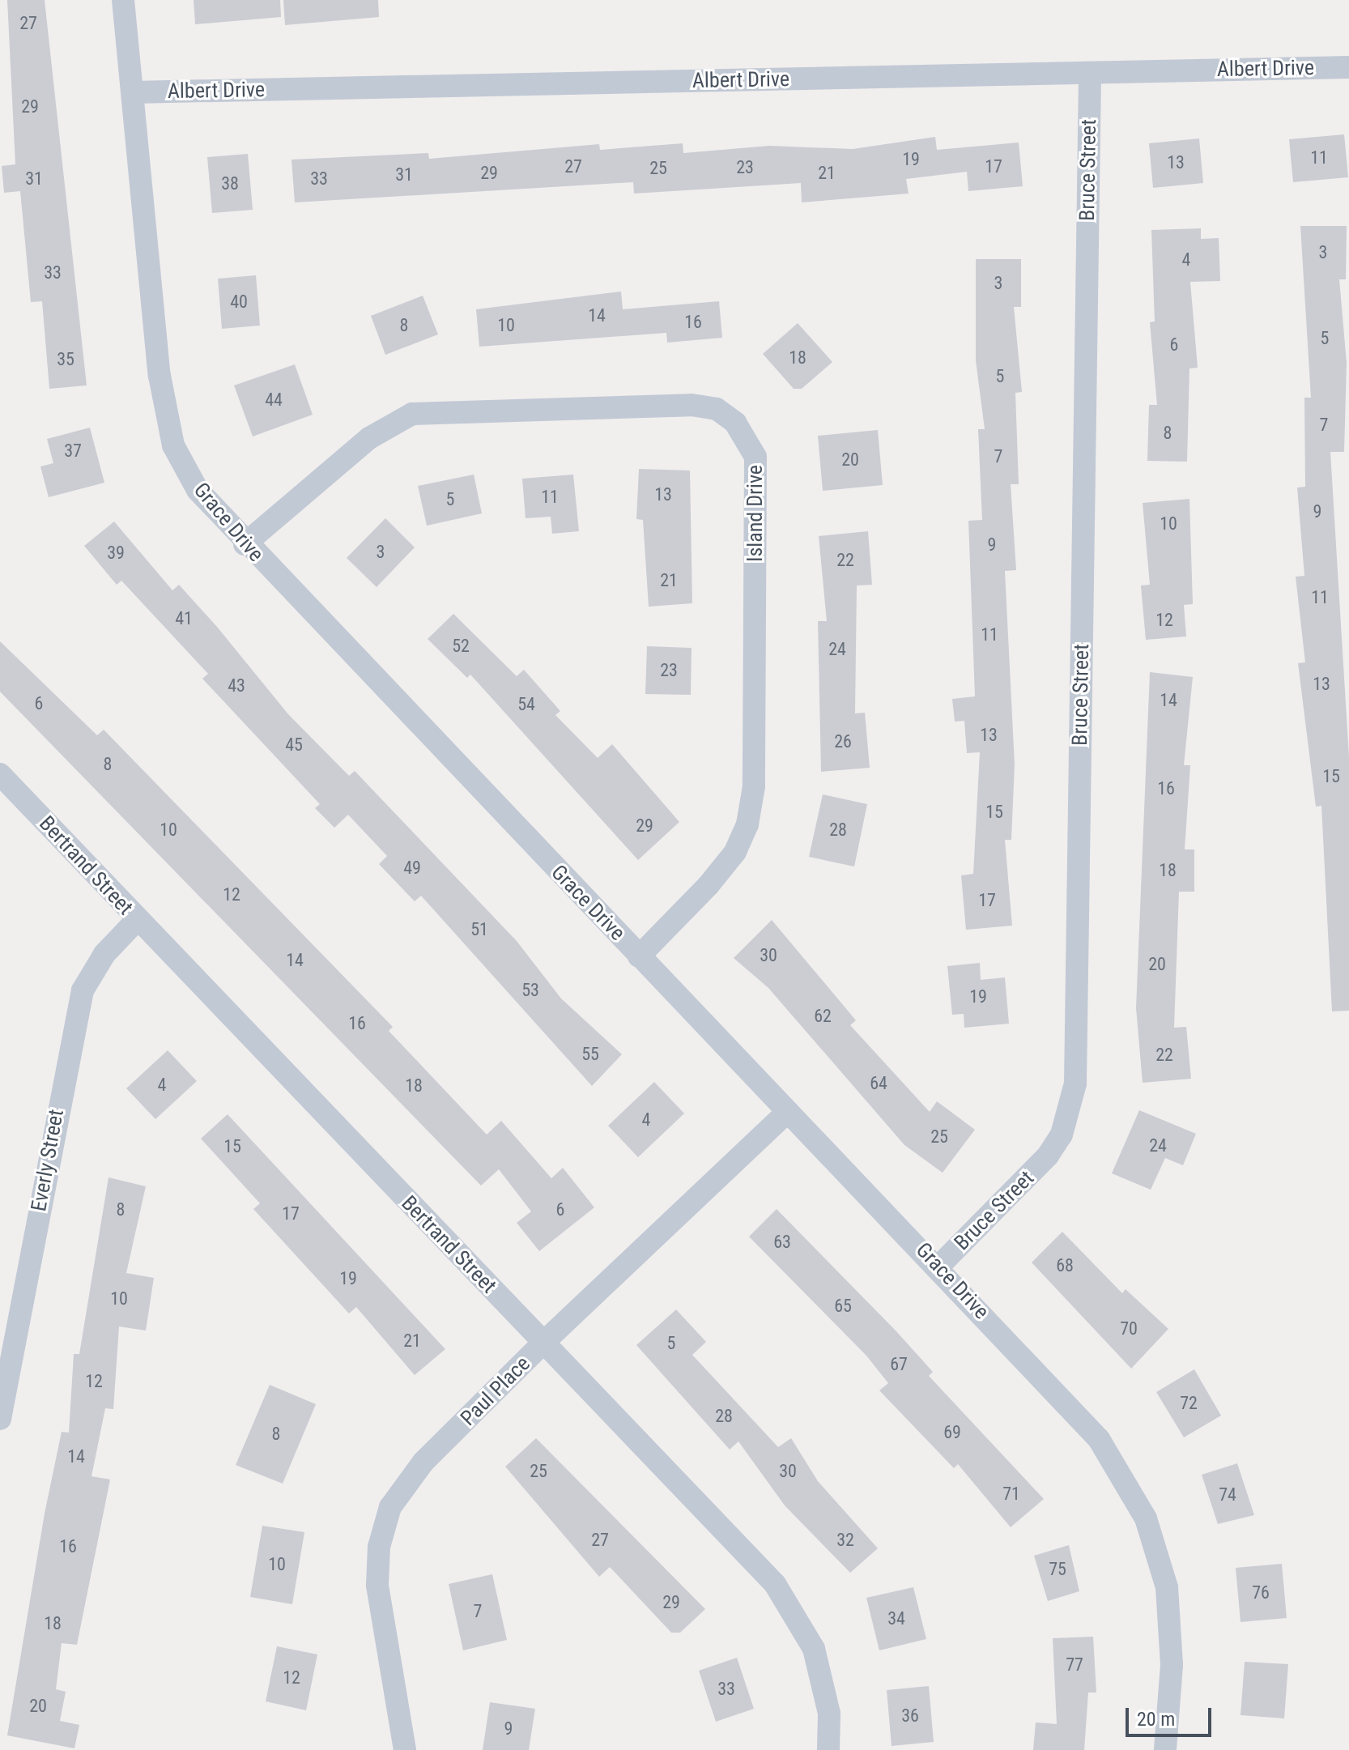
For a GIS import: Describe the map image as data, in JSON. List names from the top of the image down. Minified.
{"streets":{"street":["Albert Drive","Bruce Street","Island Drive","Grace Drive","Bertrand Street","Everly Street","Paul Place"]},"crossings":[["Albert Drive","Bruce Street"],["Albert Drive","Grace Drive"],["Bruce Street","Grace Drive"],["Island Drive","Grace Drive"],["Grace Drive","Paul Place"],["Bertrand Street","Everly Street"],["Bertrand Street","Paul Place"]],"house_numbers":["27","29","11","19","13","27","17","23","25","29","21","31","31","33","38","3","4","33","3","40","14","16","8","10","5","6","18","35","5","44","7","8","37","7","20","13","11","5","9","10","9","3","39","22","21","11","41","12","11","52","24","23","13","43","14","6","54","13","26","45","8","15","16","15","29","10","28","49","18","12","17","51","30","14","20","53","19","62","16","55","22","64","4","18","4","25","24","15","8","6","17","63","68","19","10","65","70","21","5","67","12","72","28","69","8","14","25","30","71","74","27","32","16","10","75","76","29","7","34","18","77","12","33","20","36","9"],"scale_bar":"20 m"}
